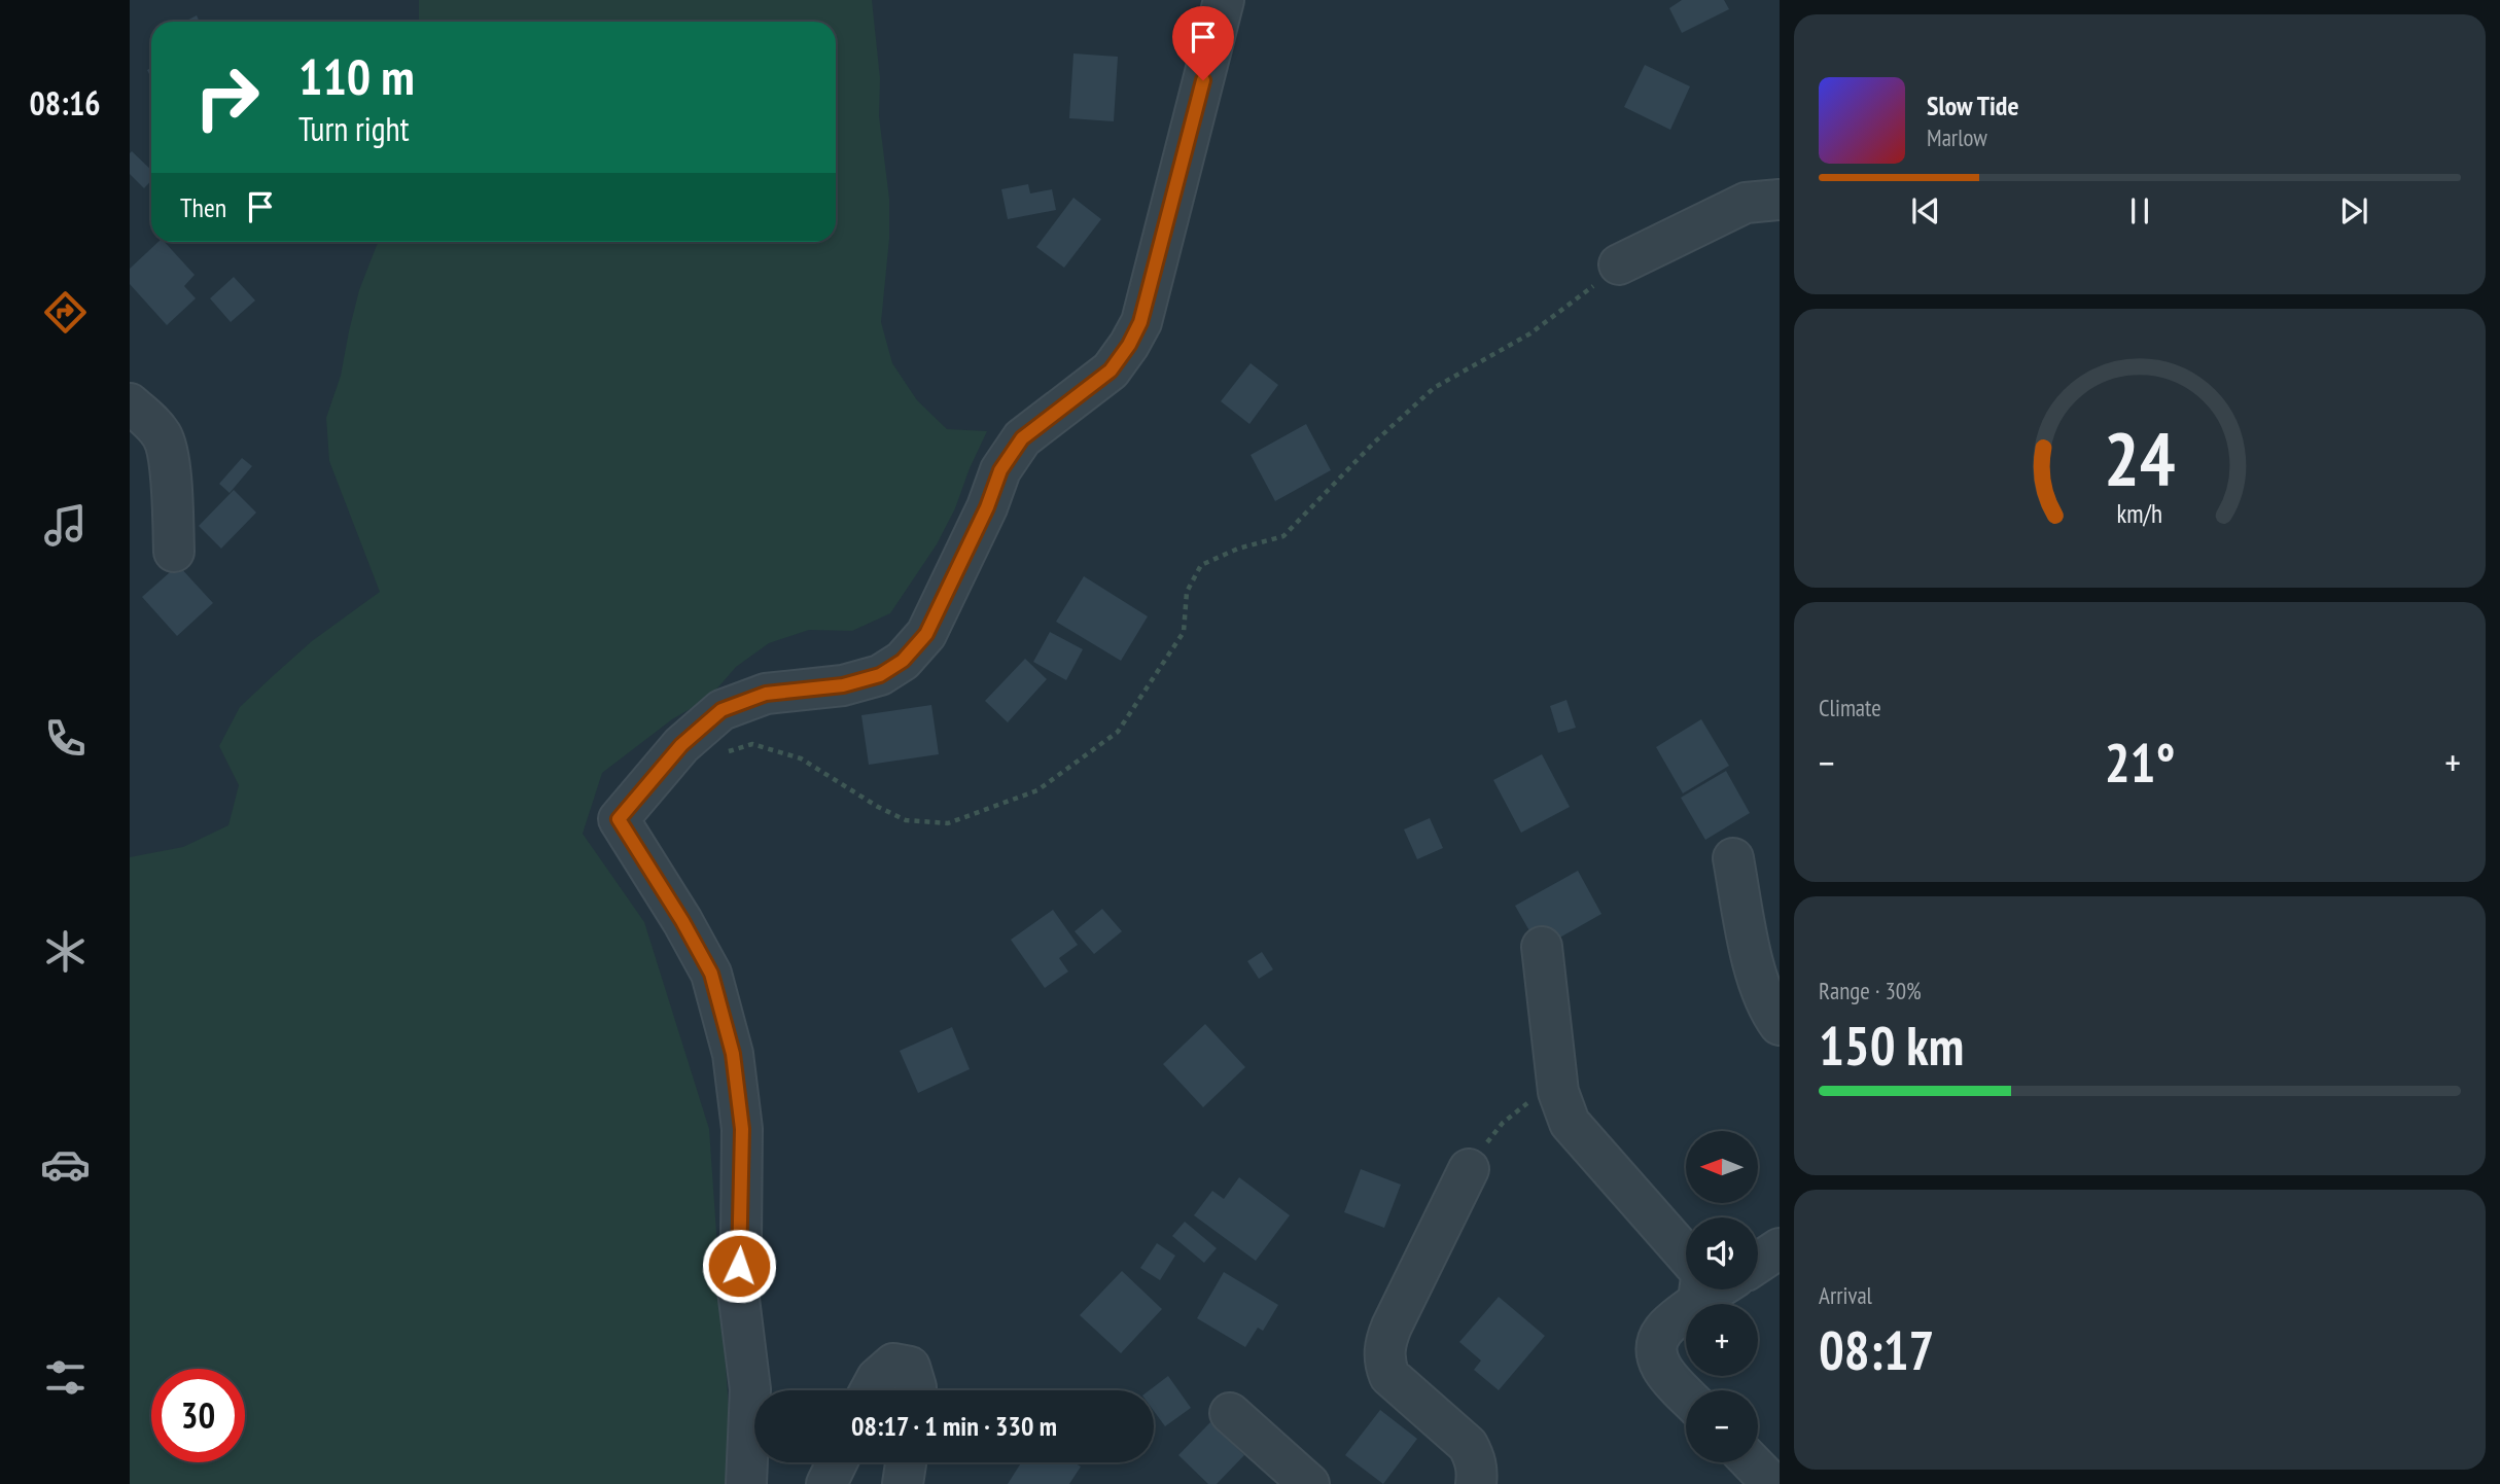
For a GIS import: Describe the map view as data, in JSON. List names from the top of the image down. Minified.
{"north":"left","page":{"tabs":"08:16","turn":["110 m","Turn right"],"song":["Slow Tide","Marlow"],"then":"Then","tile":["Climate",["Range · 30%","150 km"],["Arrival","08:17"]],"heat":["−","21°","+"],"map_buttons":["+","−"],"limit":"30","trip":"08:17 · 1 min · 330 m","gauge":["24","km/h"]}}
